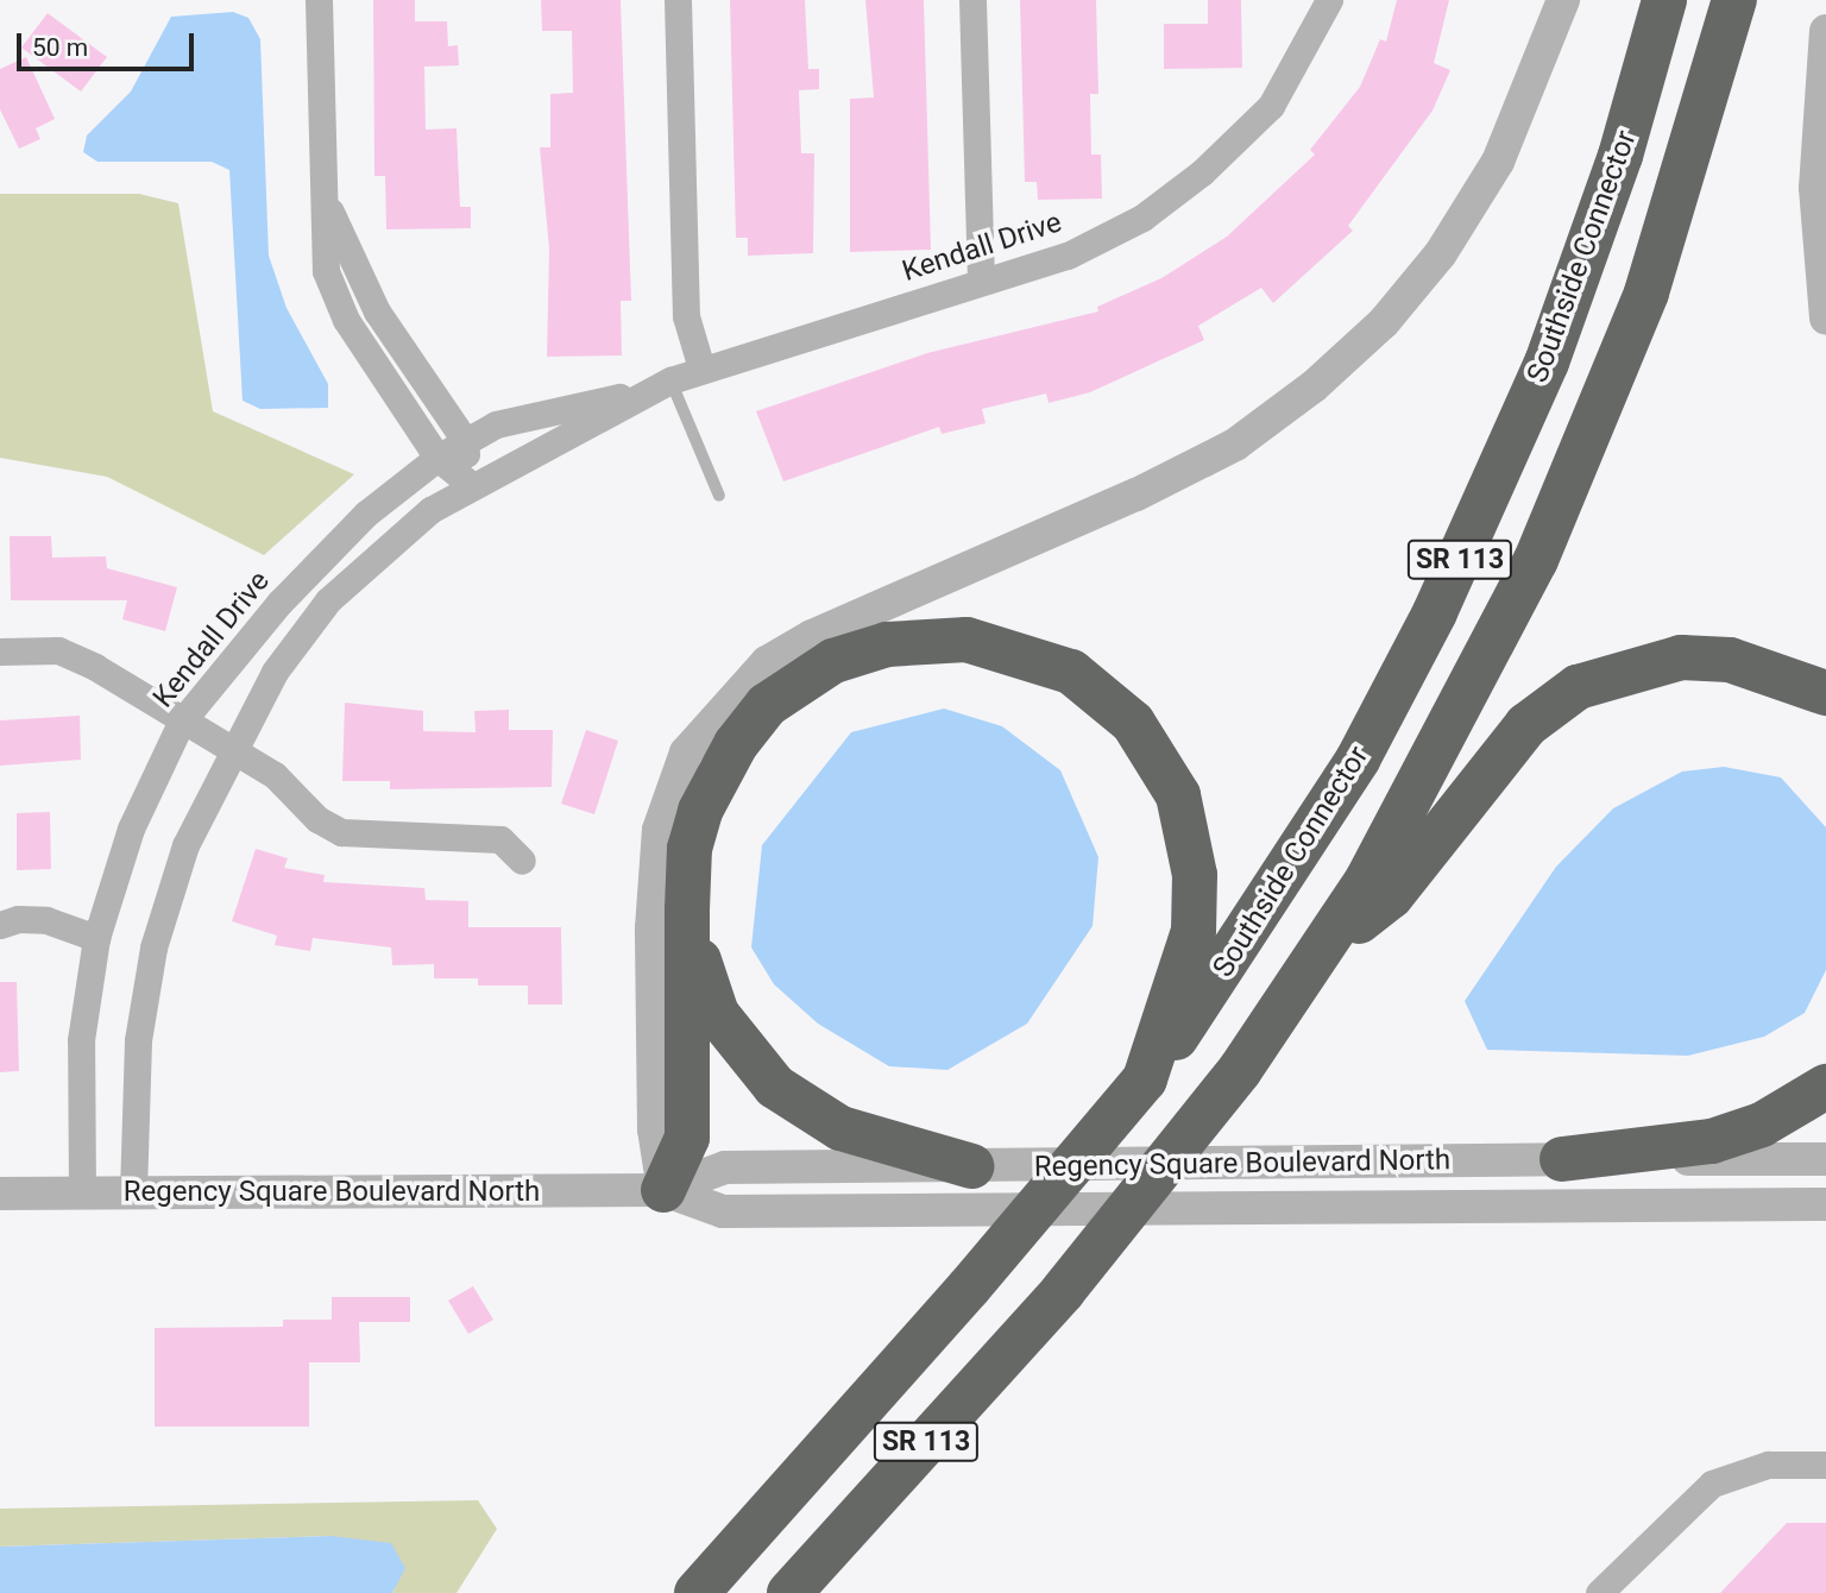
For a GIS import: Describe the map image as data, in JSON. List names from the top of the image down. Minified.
{"streets":{"highway":["Southside Connector","SR 113"],"street":["Kendall Drive","Regency Square Boulevard North"]},"crossings":[["Kendall Drive","Regency Square Boulevard North"]],"scale_bar":"50 m"}
